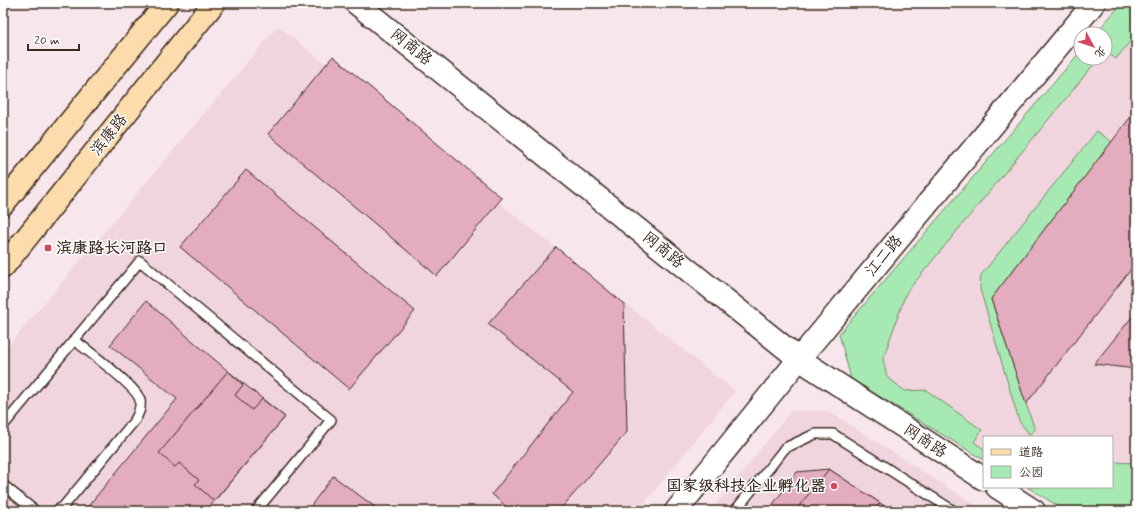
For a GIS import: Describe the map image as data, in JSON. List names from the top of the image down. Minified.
{"streets":{"main road":["滨康路"],"street":["网商路","江二路"]},"crossings":[["网商路","江二路"]],"places":{"transit":["滨康路长河路口"],"other":["国家级科技企业孵化器"]},"legend":["道路","公园"],"scale_bar":"20 m","north":"bottom right"}
